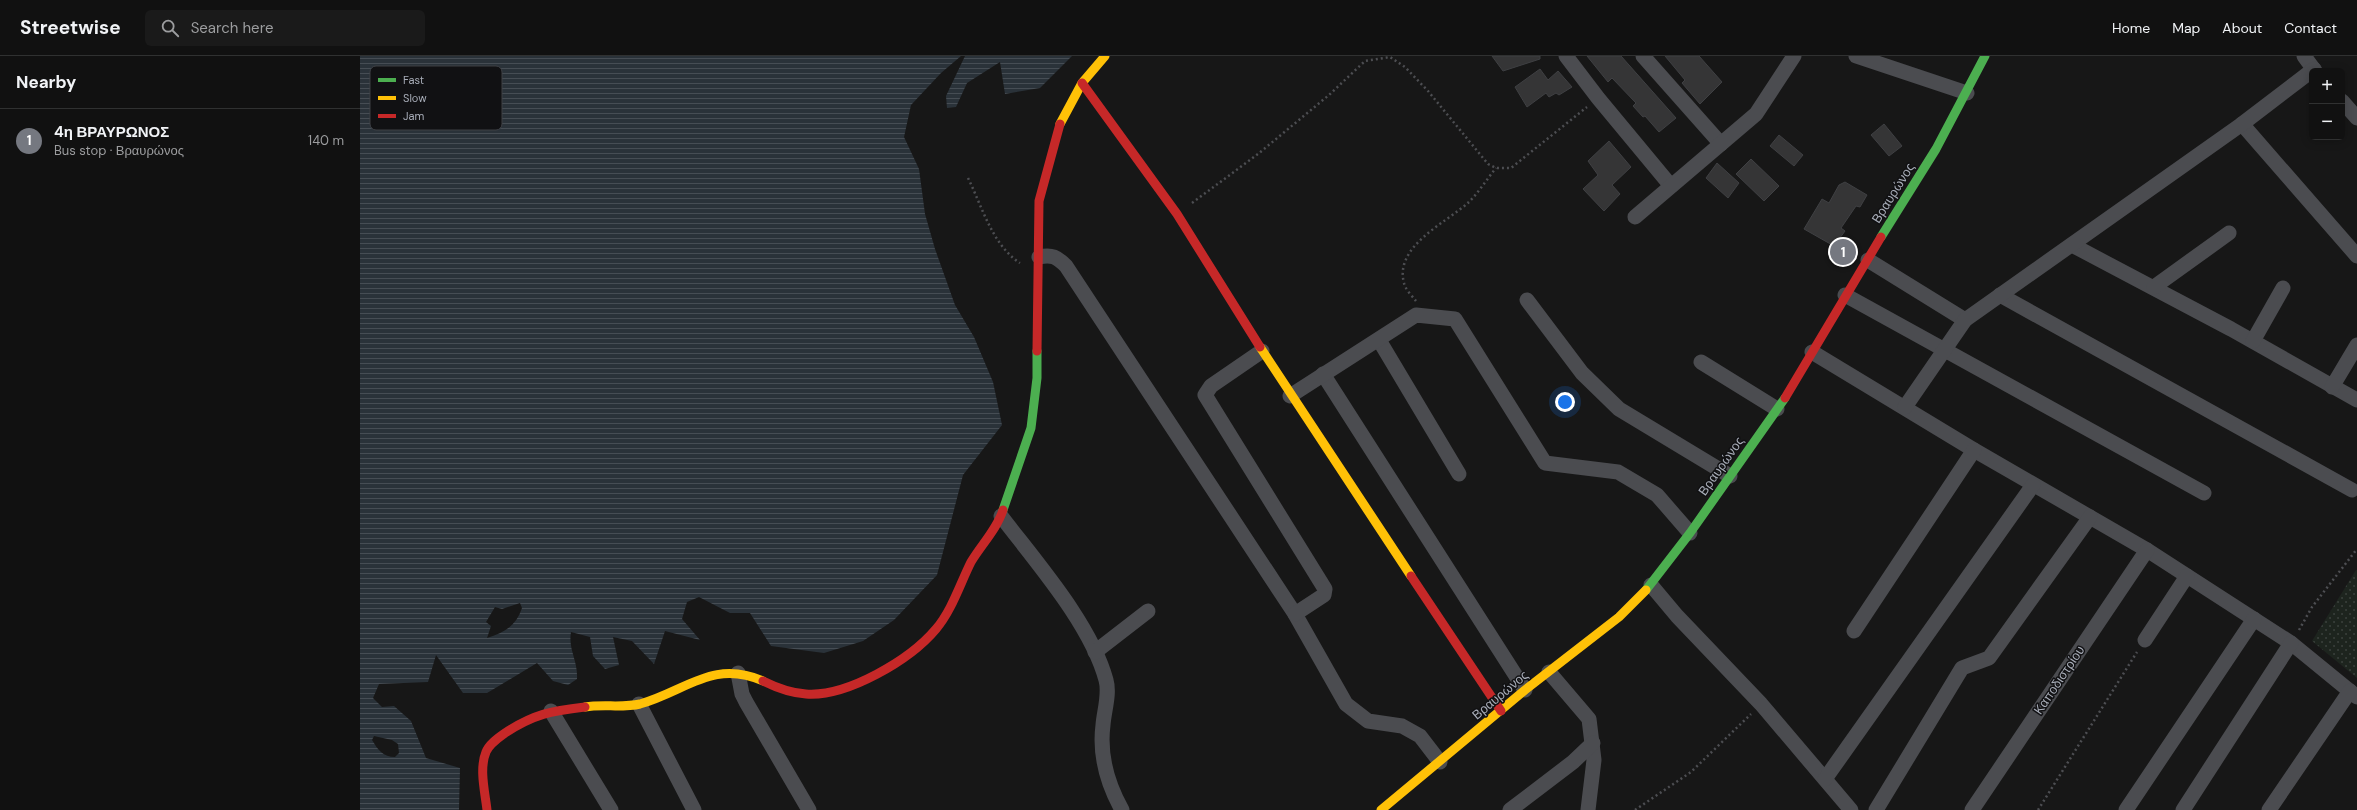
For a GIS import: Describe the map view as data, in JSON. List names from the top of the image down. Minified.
{"streets":{"street":["Βραυρώνος","Καποδιστρίου"]},"legend":["Fast","Slow","Jam"],"page":{"header":"Streetwise","search":"Search here","nav":["Home","Map","About","Contact"],"heading":"Nearby","map_buttons":["+","−"],"list":[{"mark":"1","name":"4η ΒΡΑΥΡΩΝΟΣ","note":"Bus stop · Βραυρώνος","value":"140 m"}],"pins":"1"}}
